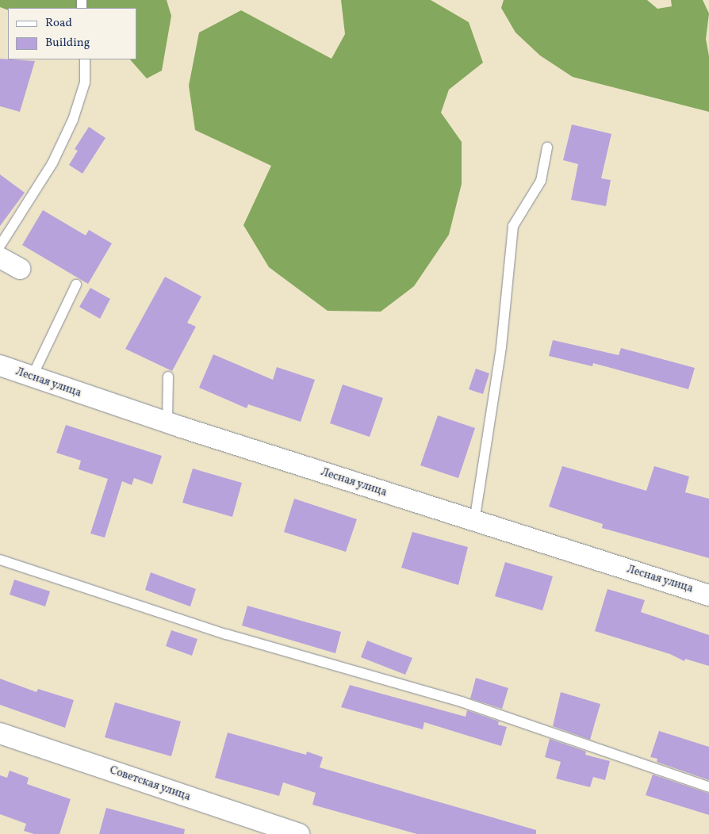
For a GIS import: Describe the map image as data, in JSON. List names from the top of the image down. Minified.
{"streets":{"street":["Лесная улица","Советская улица"]},"legend":["Road","Building"]}
